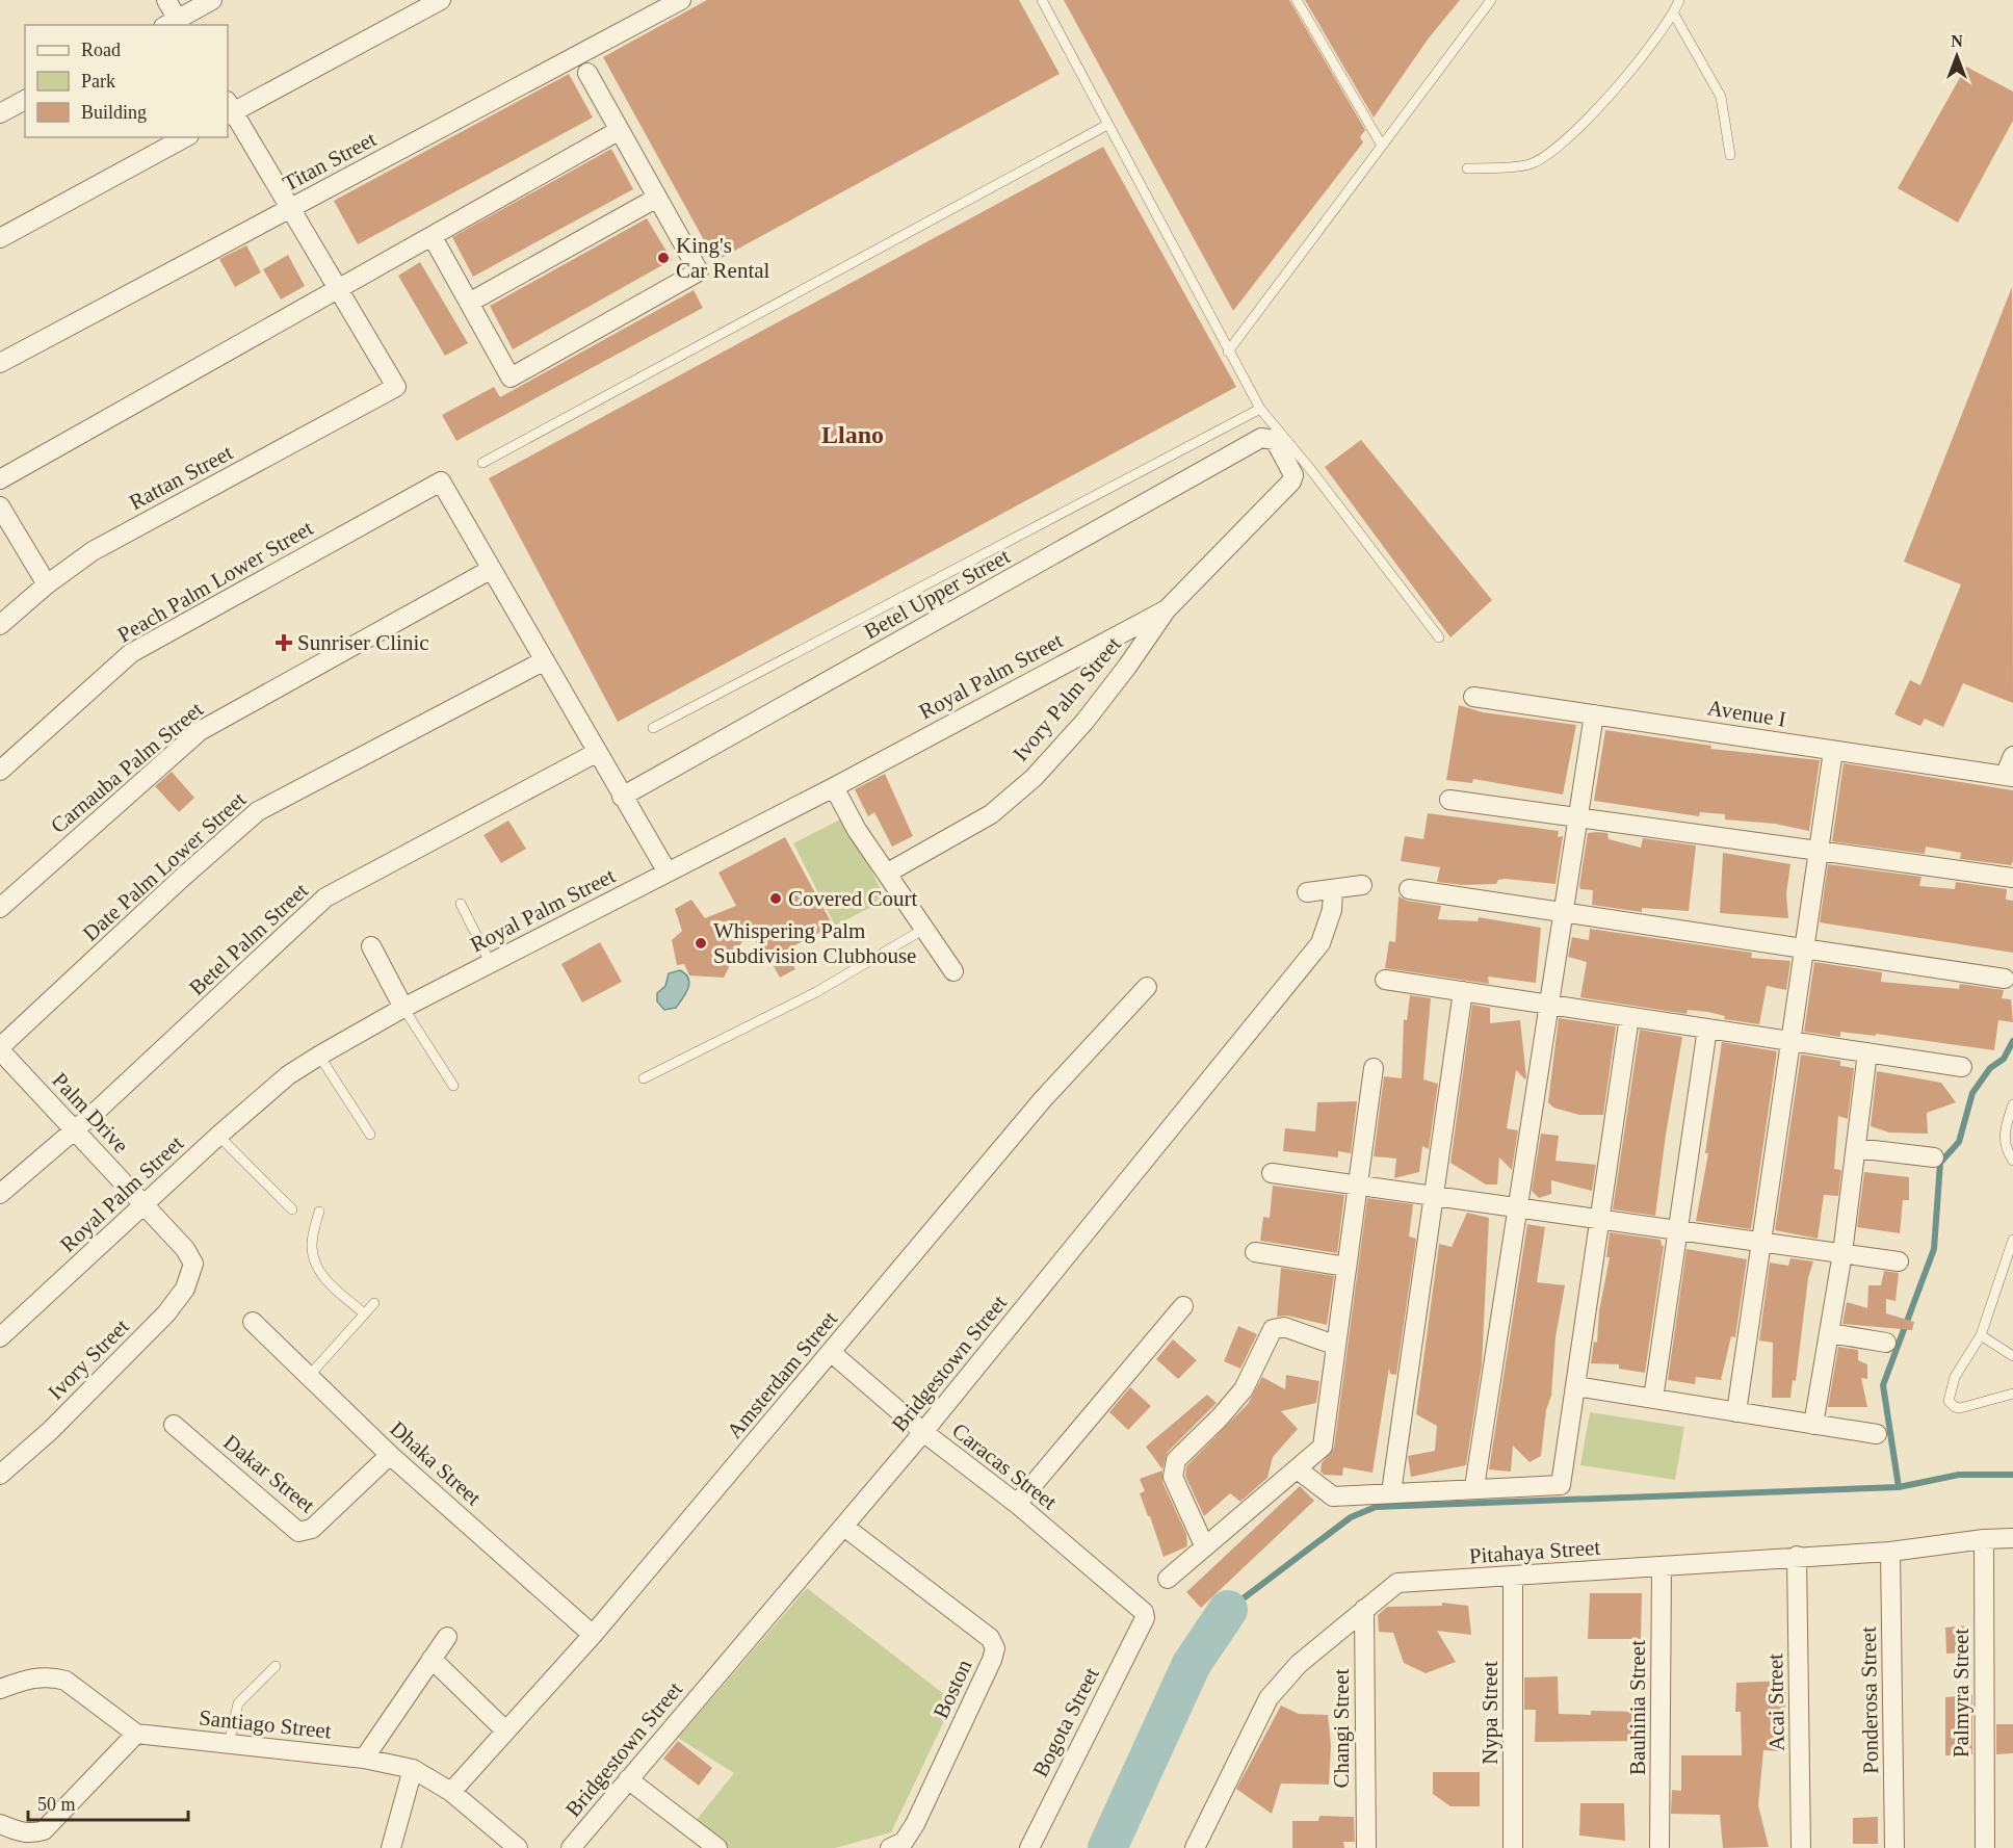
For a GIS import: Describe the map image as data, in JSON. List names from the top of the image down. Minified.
{"streets":{"street":["Titan Street","Rattan Street","Peach Palm Lower Street","Betel Upper Street","Royal Palm Street","Ivory Palm Street","Avenue I","Carnauba Palm Street","Date Palm Lower Street","Betel Palm Street","Palm Drive","Ivory Street","Bridgestown Street","Amsterdam Street","Dhaka Street","Caracas Street","Dakar Street","Pitahaya Street","Boston","Palmyra Street","Ponderosa Street","Acai Street","Bauhinia Street","Nypa Street","Bogota Street","Santiago Street","Changi Street"]},"crossings":[["Peach Palm Lower Street","Carnauba Palm Street"],["Betel Upper Street","Ivory Palm Street"],["Royal Palm Street","Ivory Palm Street"],["Royal Palm Street","Palm Drive"],["Date Palm Lower Street","Palm Drive"],["Betel Palm Street","Palm Drive"],["Palm Drive","Ivory Street"],["Bridgestown Street","Caracas Street"],["Bridgestown Street","Boston"],["Amsterdam Street","Dhaka Street"],["Amsterdam Street","Caracas Street"],["Amsterdam Street","Santiago Street"],["Dhaka Street","Dakar Street"],["Caracas Street","Bogota Street"],["Pitahaya Street","Palmyra Street"],["Pitahaya Street","Ponderosa Street"],["Pitahaya Street","Acai Street"],["Pitahaya Street","Bauhinia Street"],["Pitahaya Street","Nypa Street"],["Pitahaya Street","Changi Street"]],"districts":["Llano"],"places":{"other":["King's Car Rental","Covered Court","Whispering Palm Subdivision Clubhouse"],"health":["Sunriser Clinic"]},"legend":["Road","Park","Building"],"scale_bar":"50 m","north":"top"}
